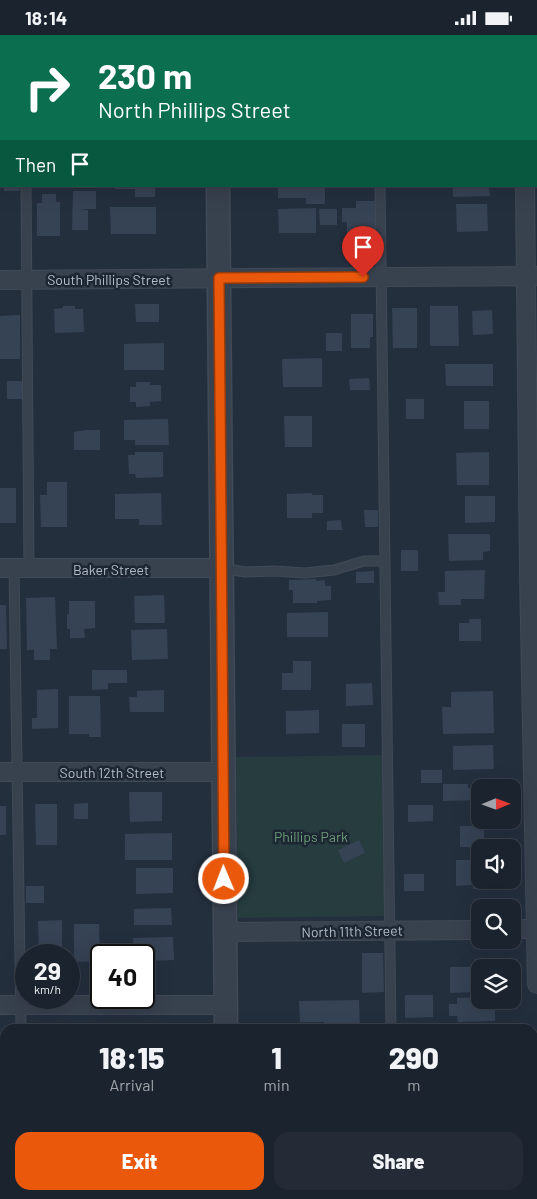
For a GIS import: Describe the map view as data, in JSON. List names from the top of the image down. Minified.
{"streets":{"street":["South Phillips Street","Baker Street","South 12th Street","North 11th Street"]},"parks":["Phillips Park"],"north":"right","page":{"status":"18:14","turn":["230 m","North Phillips Street"],"then":"Then","speed":"29 km/h","limit":"40","eta":["18:15","Arrival","1","min","290","m"],"buttons":["Exit","Share"]}}
